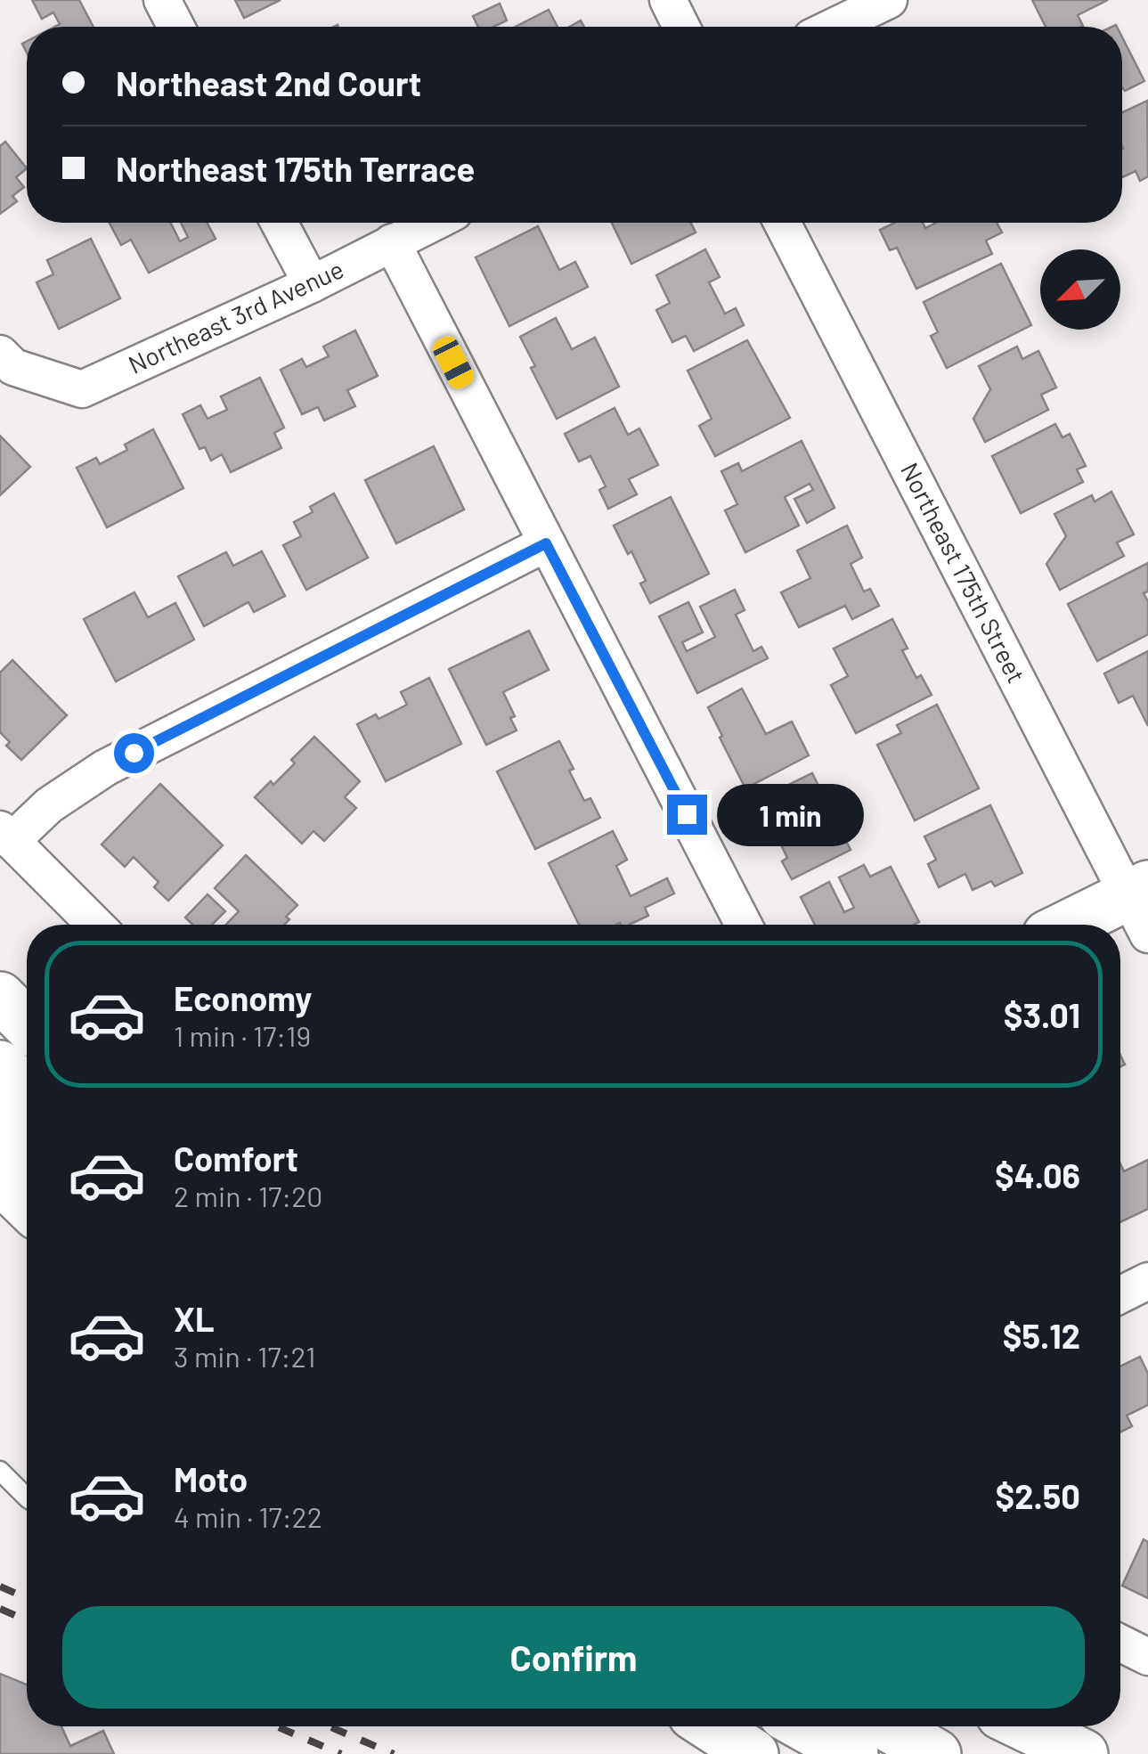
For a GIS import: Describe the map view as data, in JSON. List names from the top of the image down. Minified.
{"streets":{"street":["Northeast 3rd Avenue","Northeast 175th Street"]},"north":"bottom left","page":{"banner":["Northeast 2nd Court","Northeast 175th Terrace"],"bubble":"1 min","list":[{"name":"Economy","note":"1 min · 17:19","value":"$3.01"},{"name":"Comfort","note":"2 min · 17:20","value":"$4.06"},{"name":"XL","note":"3 min · 17:21","value":"$5.12"},{"name":"Moto","note":"4 min · 17:22","value":"$2.50"}],"buttons":"Confirm"}}
